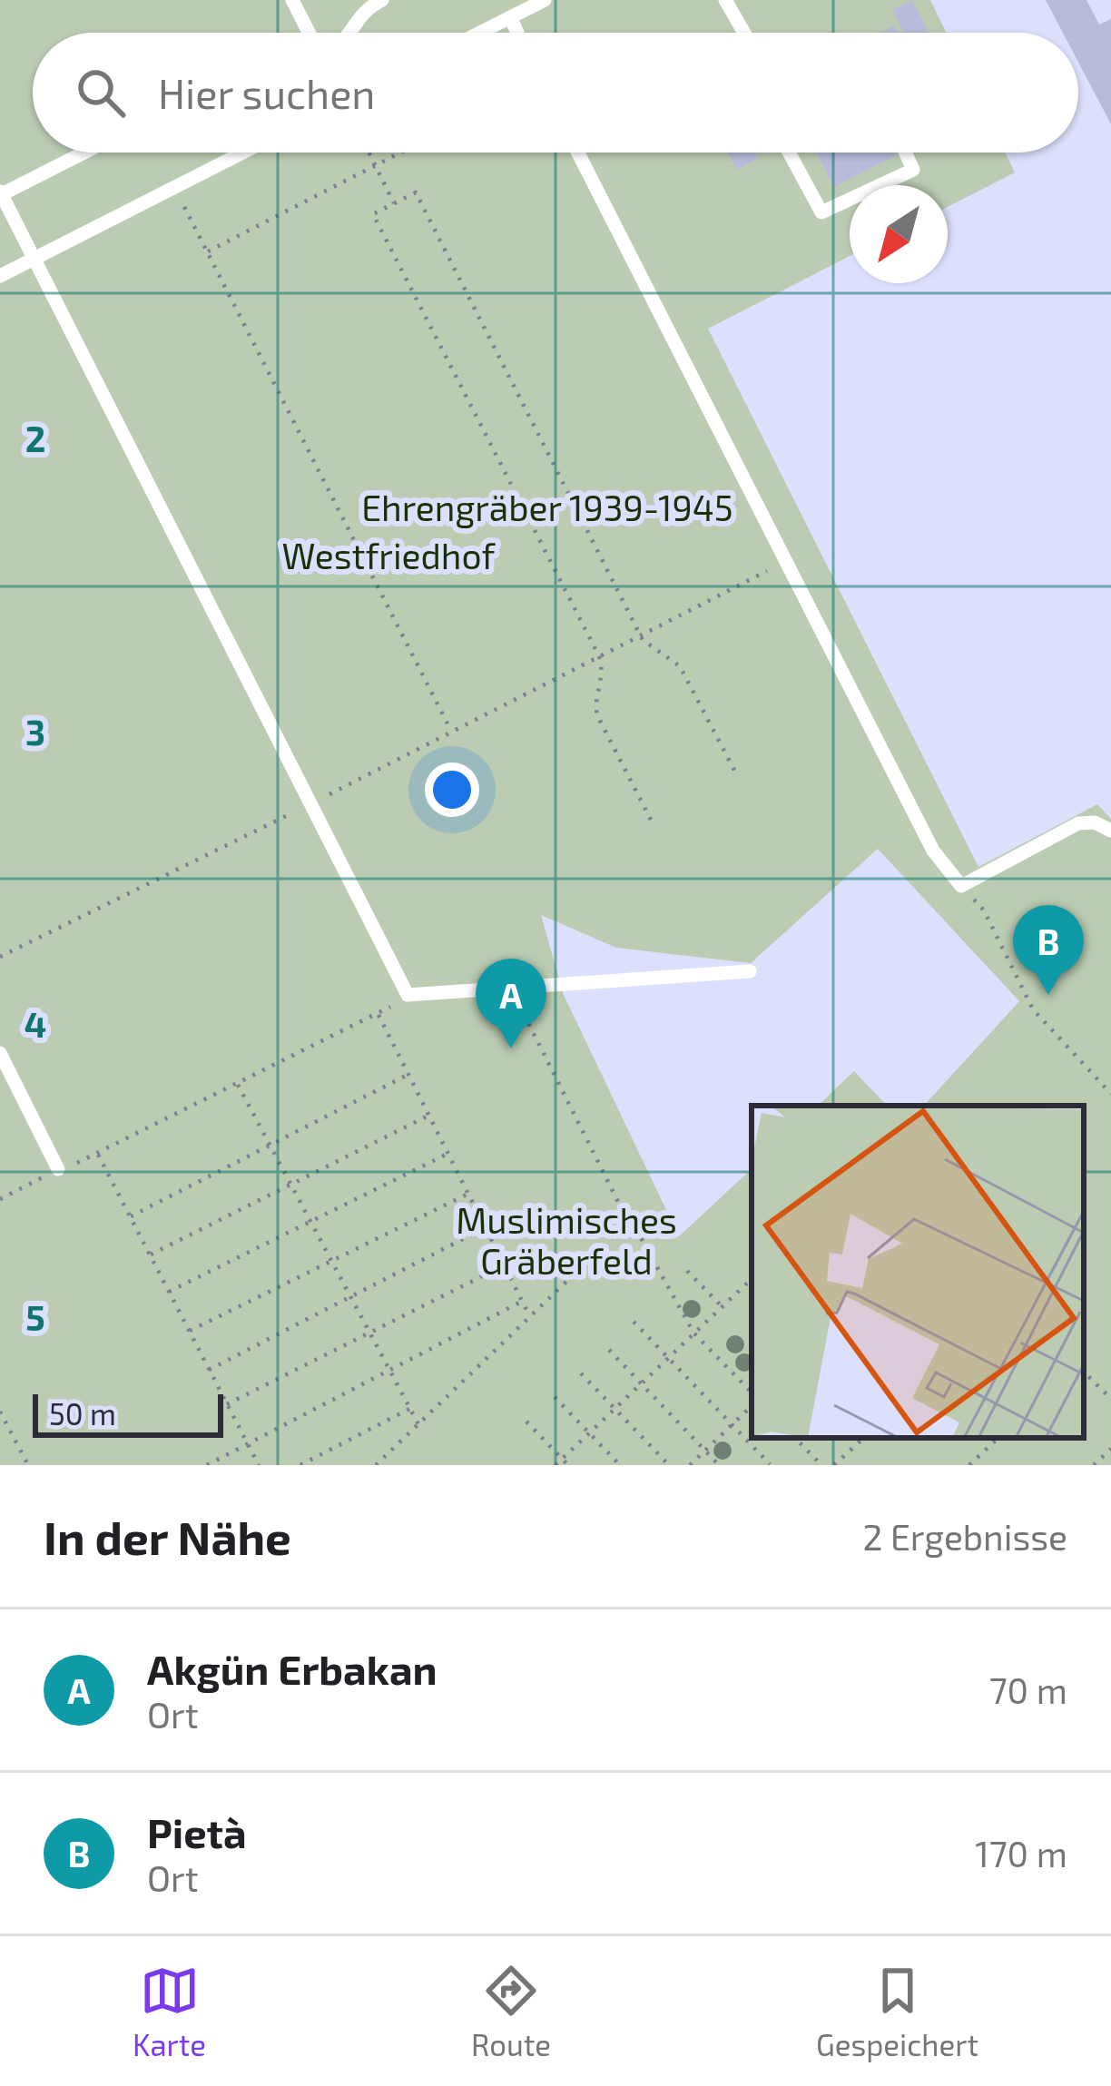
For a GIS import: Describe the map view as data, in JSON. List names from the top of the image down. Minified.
{"parks":["Ehrengräber 1939-1945","Westfriedhof","Muslimisches Gräberfeld"],"scale_bar":"50 m","north":"bottom left","page":{"search":"Hier suchen","pins":["B","A"],"scale":"50 m","heading":["In der Nähe","2 Ergebnisse"],"list":[{"mark":"A","name":"Akgün Erbakan","note":"Ort","value":"70 m"},{"mark":"B","name":"Pietà","note":"Ort","value":"170 m"}],"nav":["Karte","Route","Gespeichert"]},"grid":{"rows":["2","3","4","5"]}}
